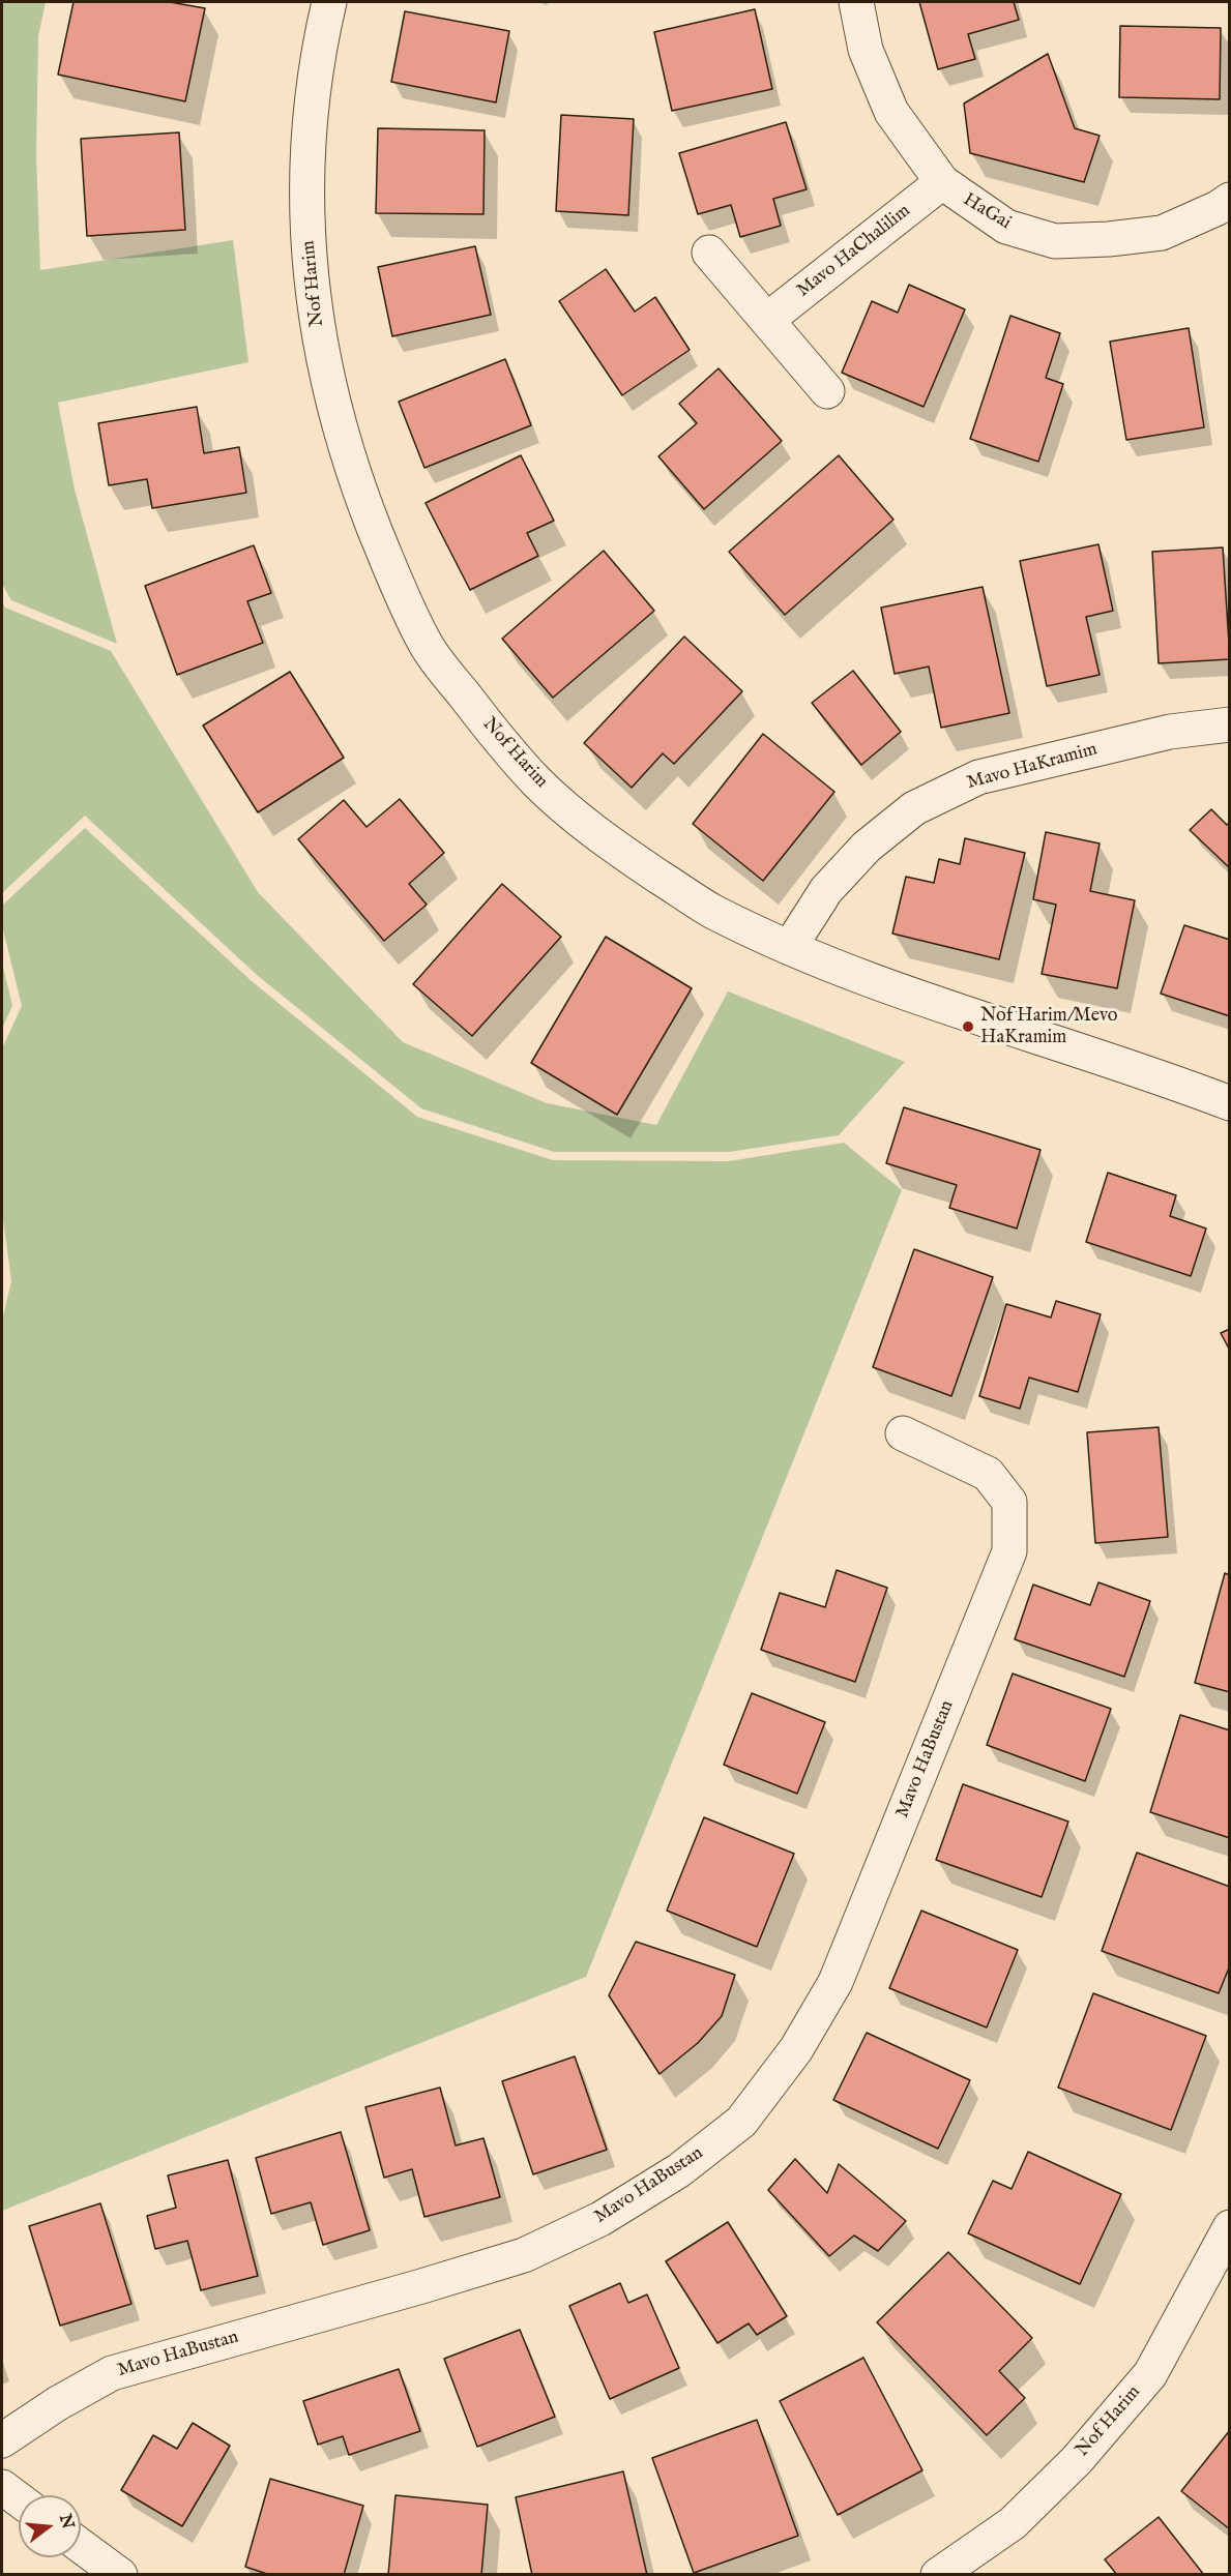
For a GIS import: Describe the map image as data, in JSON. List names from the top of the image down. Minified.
{"streets":{"street":["HaGai","Mavo HaChalilim","Nof Harim","Mavo HaKramim","Mavo HaBustan"]},"crossings":[["HaGai","Mavo HaChalilim"],["Nof Harim","Mavo HaKramim"]],"places":["Nof Harim/Mevo HaKramim"],"north":"right"}
